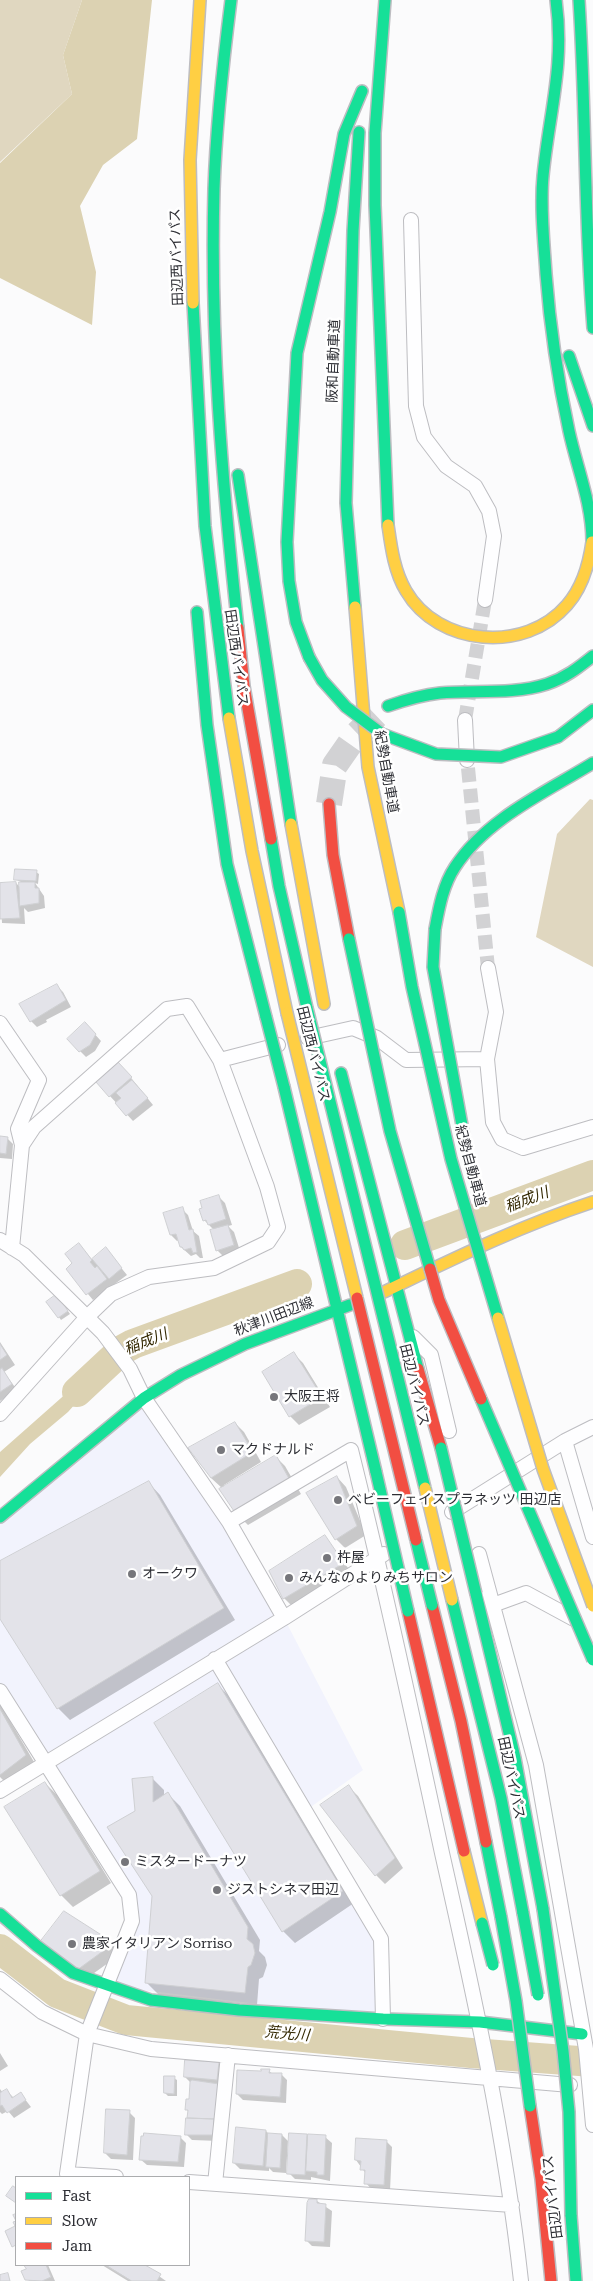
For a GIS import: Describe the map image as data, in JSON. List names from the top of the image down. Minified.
{"streets":{"main road":["田辺西バイパス","阪和自動車道","紀勢自動車道","秋津川田辺線","田辺バイパス"]},"crossings":[["田辺西バイパス","田辺バイパス"],["阪和自動車道","紀勢自動車道"]],"water":["稲成川","荒光川"],"places":["大阪王将","マクドナルド","ベビーフェイスプラネッツ 田辺店","杵屋","オークワ","みんなのよりみちサロン","ミスタードーナツ","ジストシネマ田辺","農家イタリアン Sorriso"],"legend":["Fast","Slow","Jam"]}
